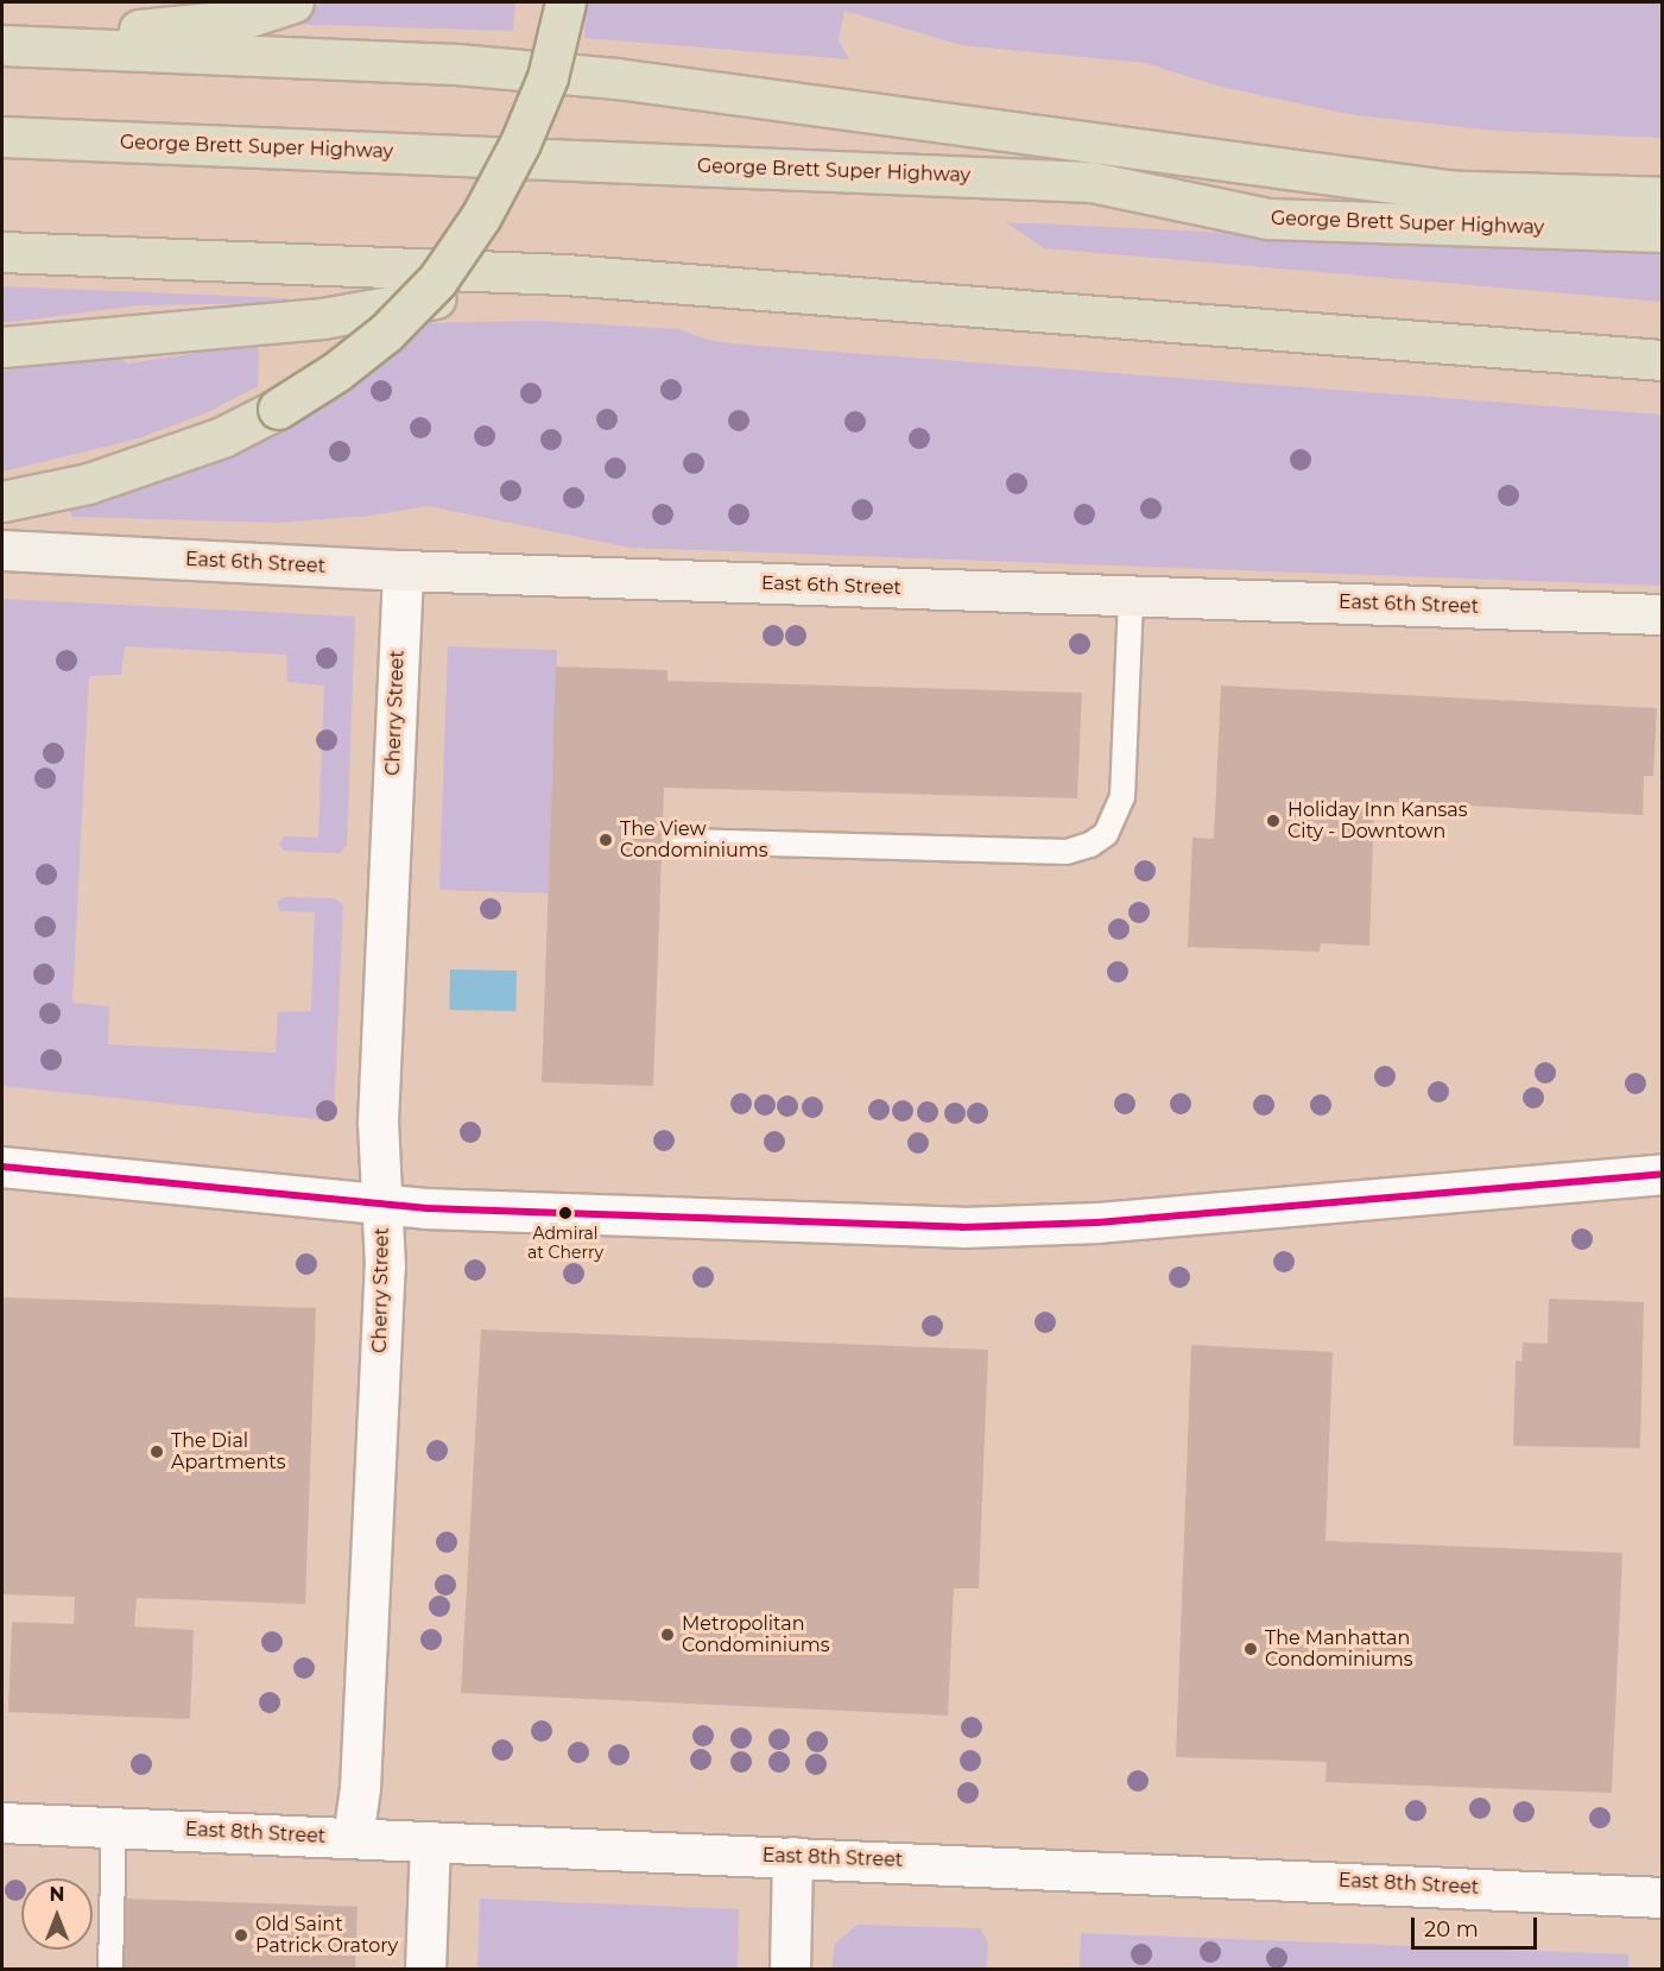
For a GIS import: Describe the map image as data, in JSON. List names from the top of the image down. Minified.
{"streets":{"highway":["George Brett Super Highway"],"main road":["East 6th Street"],"street":["Cherry Street","East 8th Street"]},"crossings":[["East 6th Street","Cherry Street"],["Cherry Street","East 8th Street"]],"places":["Holiday Inn Kansas City - Downtown","The View Condominiums","Admiral at Cherry","The Dial Apartments","Metropolitan Condominiums","The Manhattan Condominiums","Old Saint Patrick Oratory"],"scale_bar":"20 m","north":"top"}
